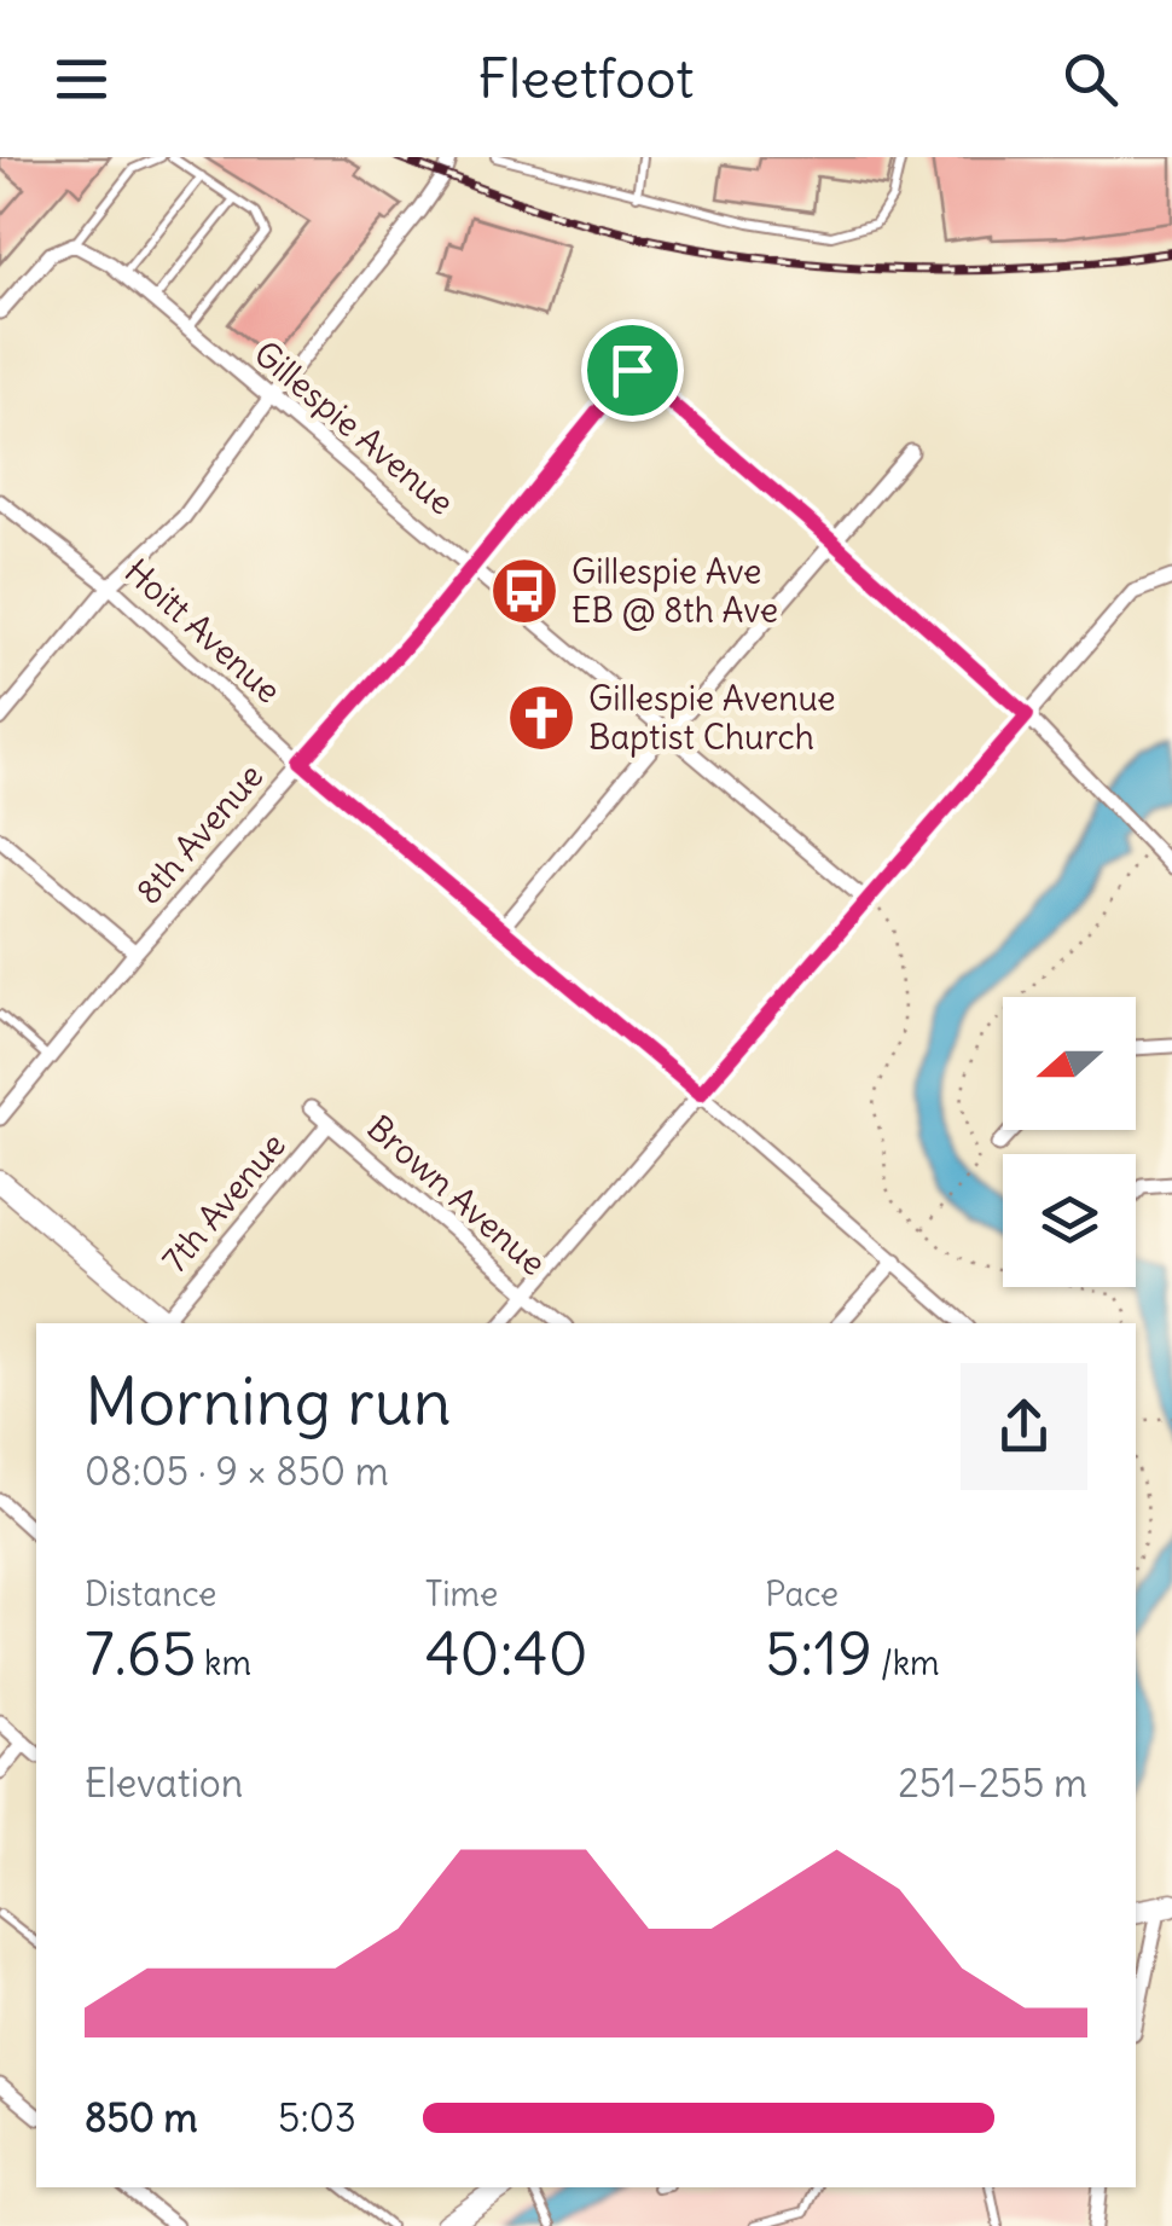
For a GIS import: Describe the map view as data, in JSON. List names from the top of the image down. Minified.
{"streets":{"street":["Gillespie Avenue","Hoitt Avenue","8th Avenue","Brown Avenue","7th Avenue"]},"crossings":[["Gillespie Avenue","8th Avenue"],["Hoitt Avenue","8th Avenue"],["Brown Avenue","7th Avenue"]],"places":{"bus stop":["Gillespie Ave EB @ 8th Ave"],"church":["Gillespie Avenue Baptist Church"]},"north":"left","page":{"header":"Fleetfoot","heading":["Morning run","08:05 · 9 × 850 m"],"stats":[["Distance","7.65 km"],["Time","40:40"],["Pace","5:19 /km"]],"chart":["Elevation","251–255 m"],"list":[{"name":"850 m","note":"5:03"}]}}
